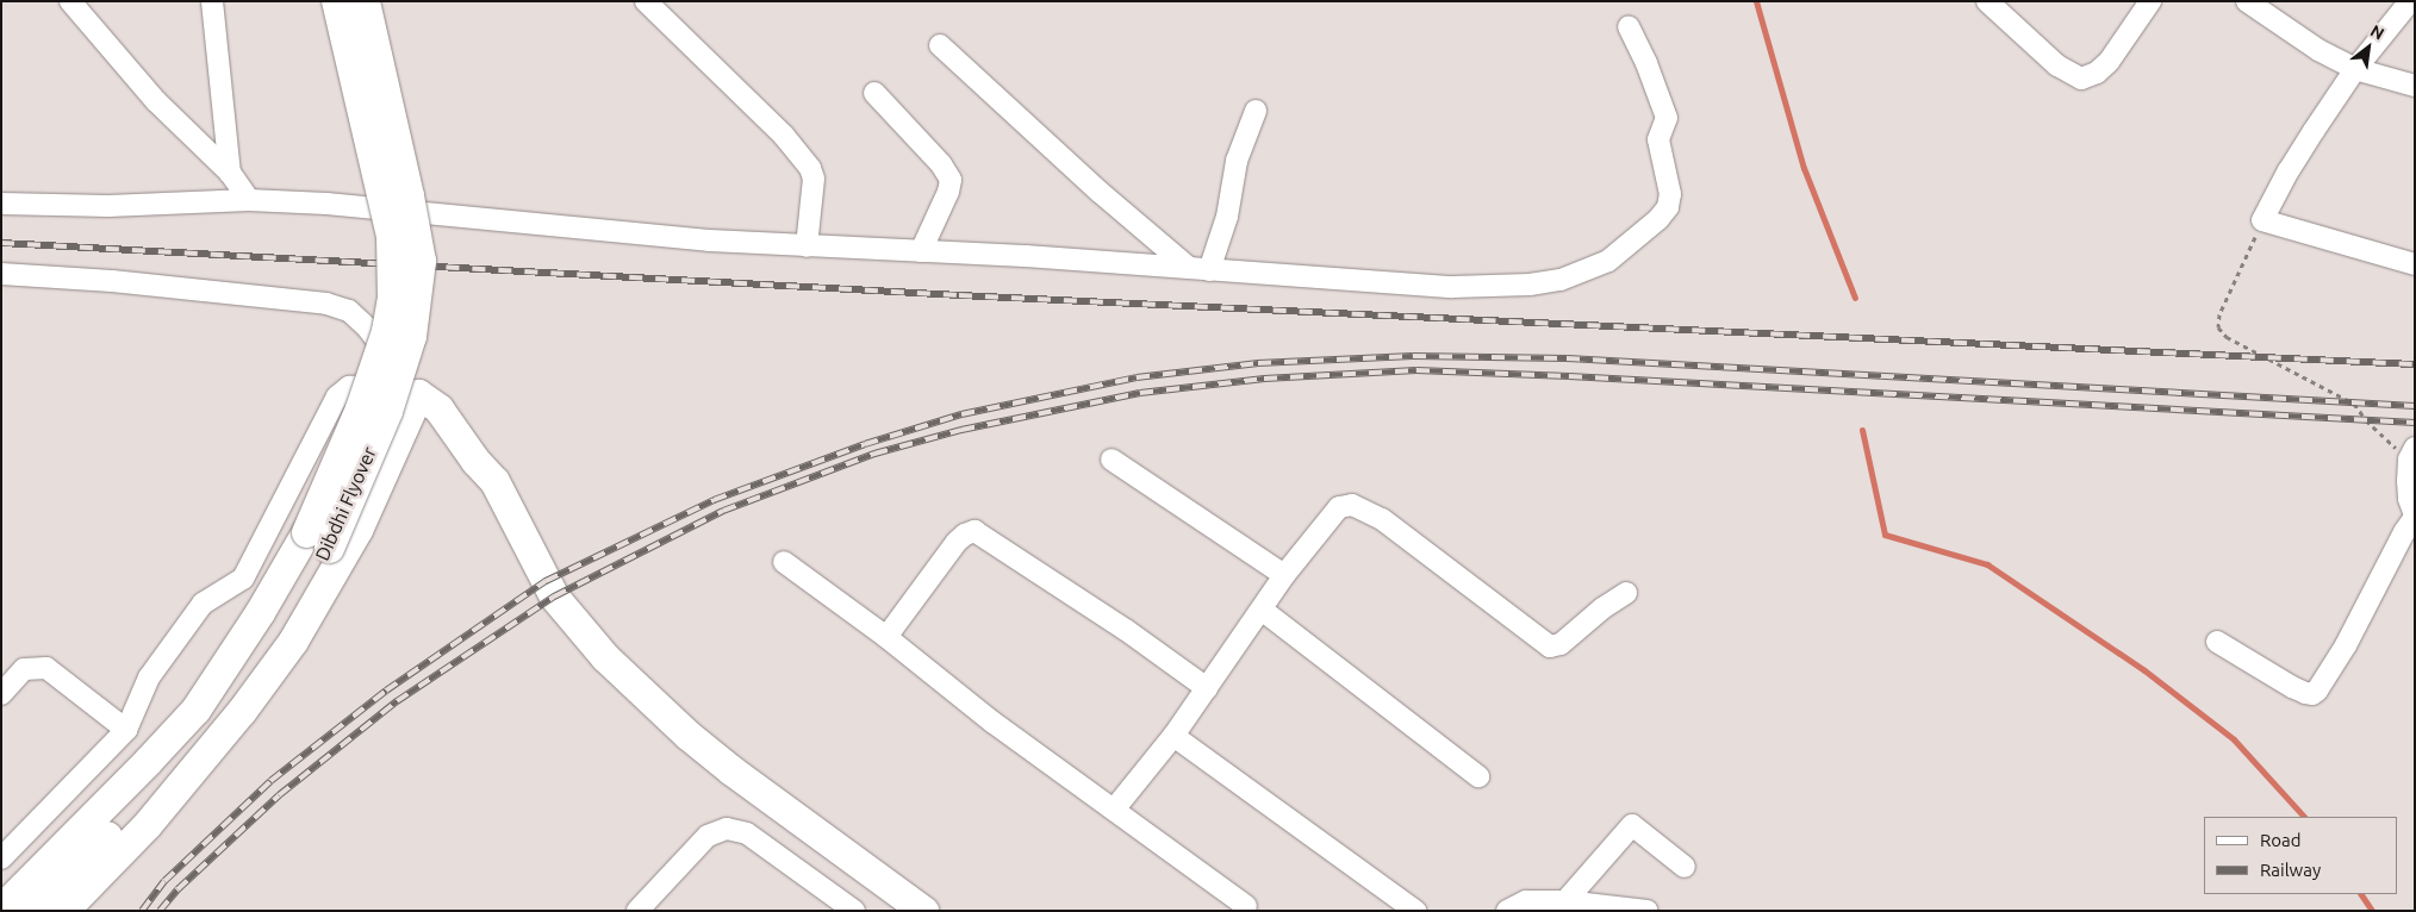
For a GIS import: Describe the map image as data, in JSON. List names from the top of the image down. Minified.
{"streets":{"main road":["Dibdhi Flyover"]},"legend":["Road","Railway"],"north":"top right"}
